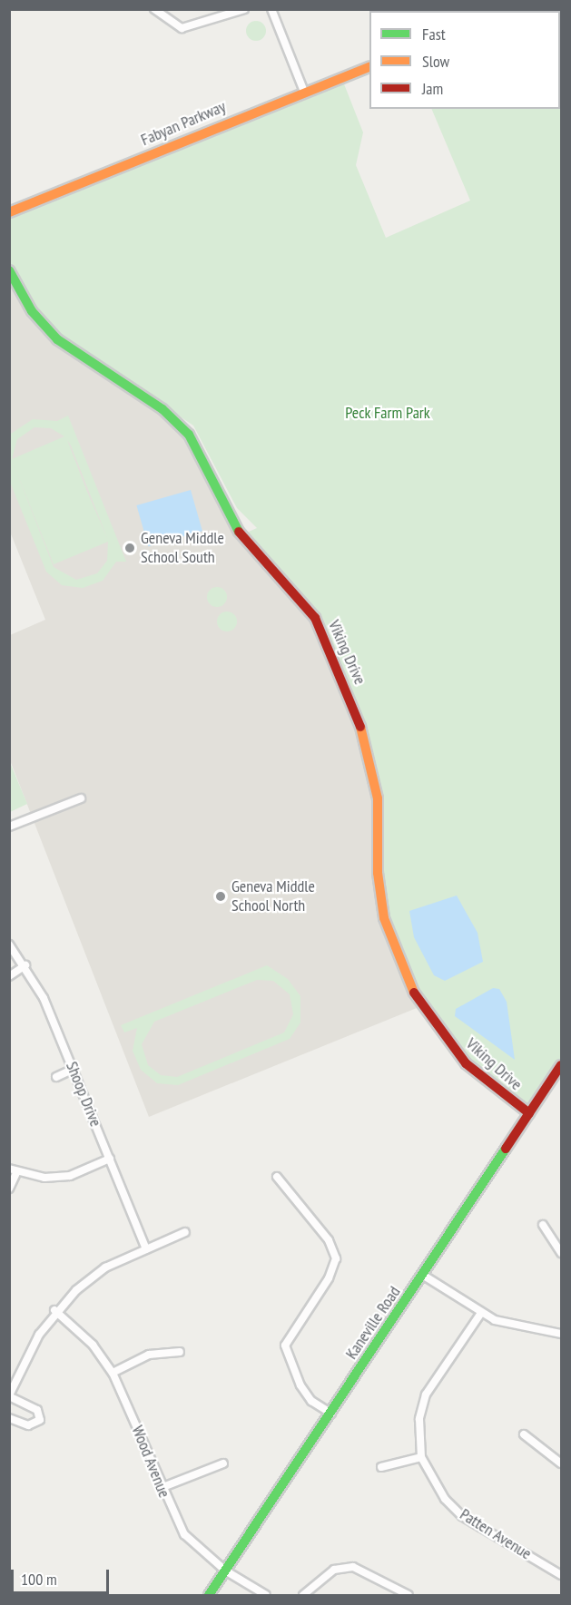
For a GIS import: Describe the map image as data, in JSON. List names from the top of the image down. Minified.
{"streets":{"main road":["Fabyan Parkway","Viking Drive","Kaneville Road"],"street":["Shoop Drive","Wood Avenue","Patten Avenue"]},"crossings":[["Viking Drive","Kaneville Road"],["Kaneville Road","Wood Avenue"]],"parks":["Peck Farm Park"],"places":["Geneva Middle School South","Geneva Middle School North"],"legend":["Fast","Slow","Jam"],"scale_bar":"100 m"}
